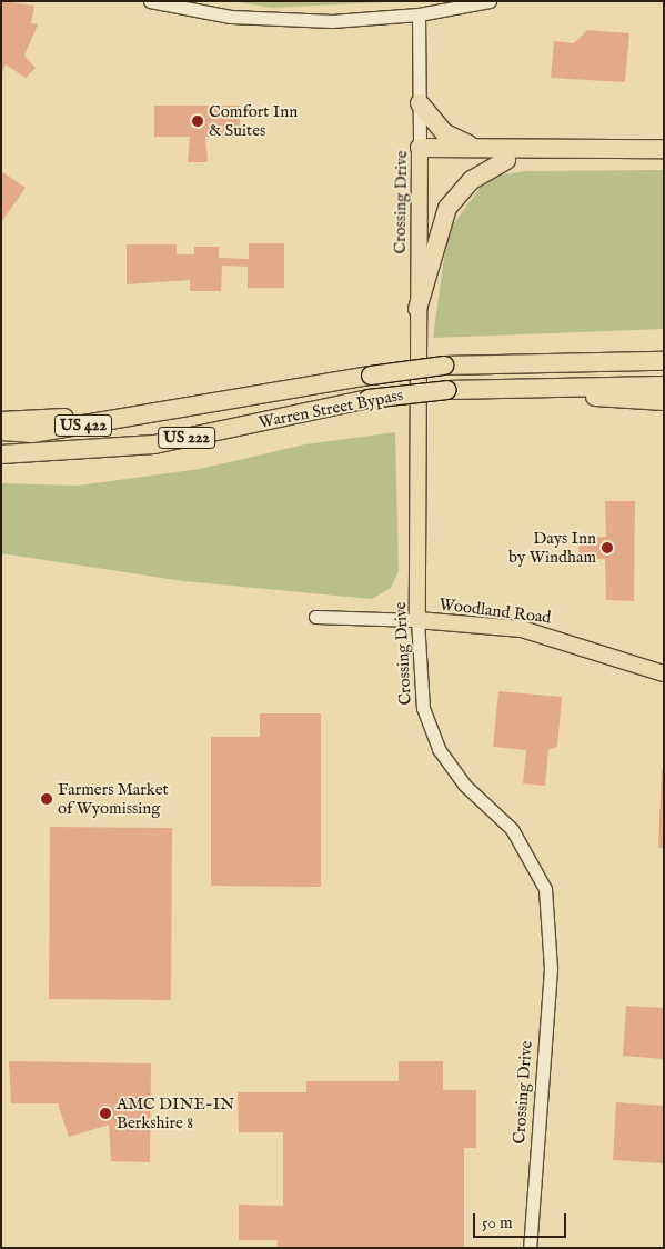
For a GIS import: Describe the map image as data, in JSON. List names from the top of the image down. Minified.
{"streets":{"highway":["Warren Street Bypass","US 422","US 222"],"main road":["Crossing Drive","Woodland Road"]},"crossings":[["Crossing Drive","Woodland Road"],["Warren Street Bypass","US 222"]],"places":["Comfort Inn & Suites","Days Inn by Windham","Farmers Market of Wyomissing","AMC DINE-IN Berkshire 8"],"scale_bar":"50 m"}
